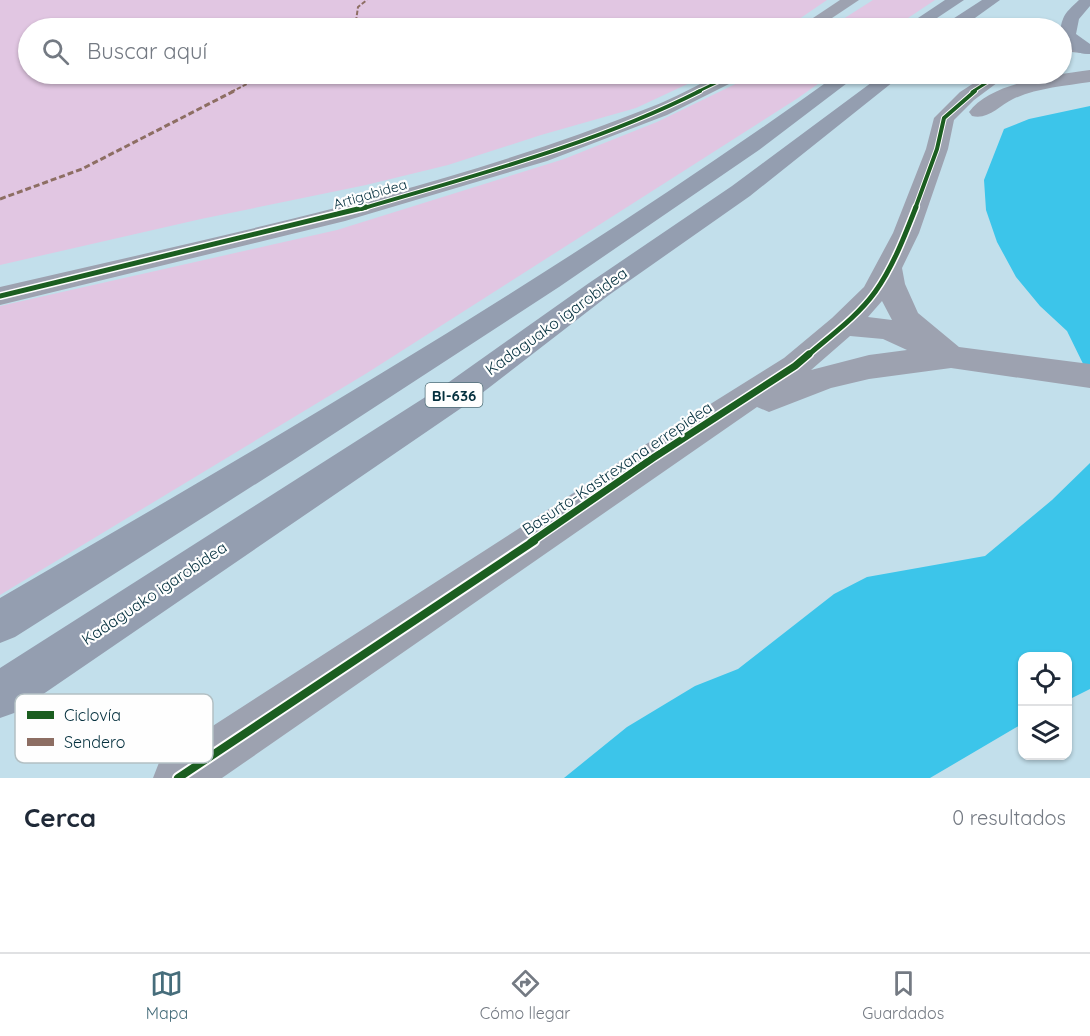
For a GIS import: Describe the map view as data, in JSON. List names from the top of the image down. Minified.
{"streets":{"highway":["Kadaguako igarobidea","BI-636"],"street":["Artigabidea","Basurto-Kastrexana errepidea"]},"legend":["Ciclovía","Sendero"],"page":{"search":"Buscar aquí","heading":["Cerca","0 resultados"],"nav":["Mapa","Cómo llegar","Guardados"]}}
